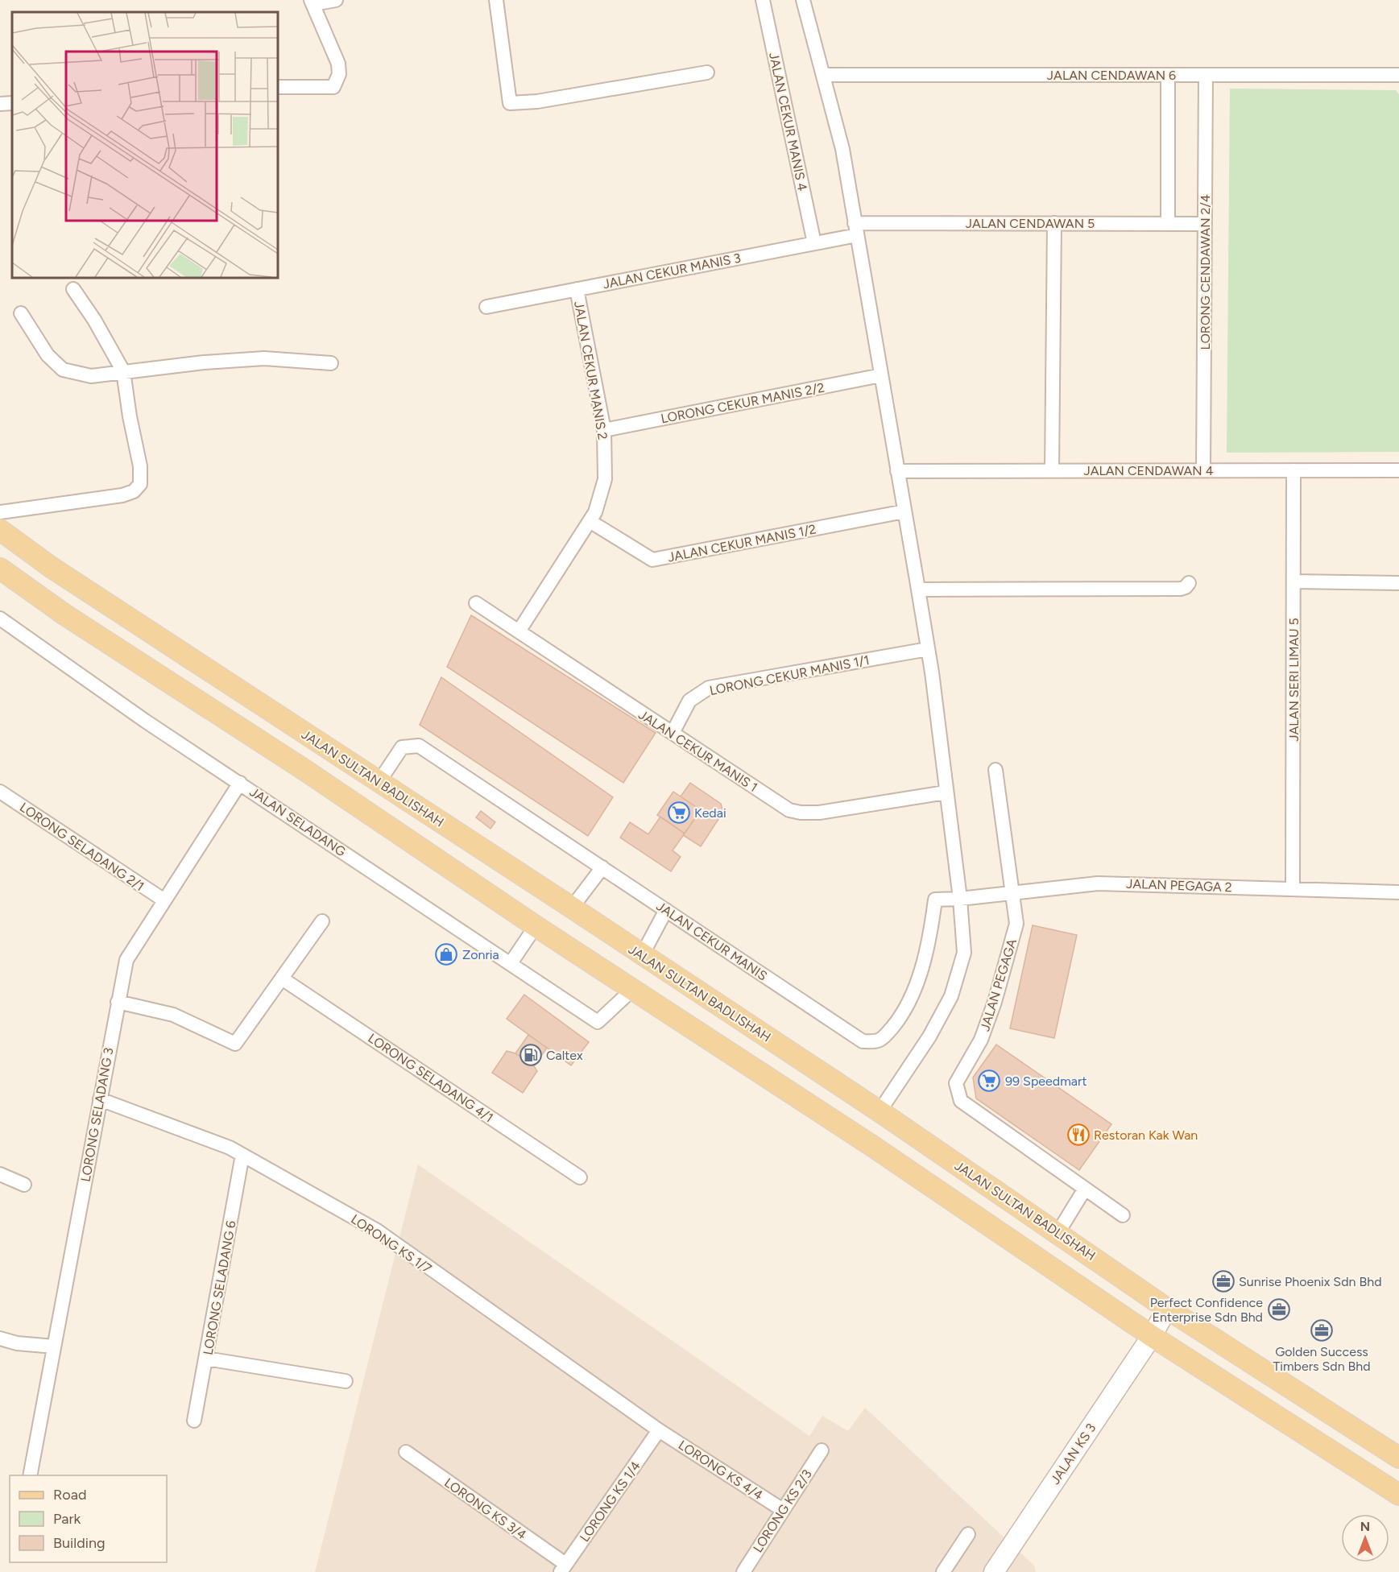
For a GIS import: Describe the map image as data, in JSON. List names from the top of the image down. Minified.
{"streets":{"main road":["JALAN SULTAN BADLISHAH"],"street":["JALAN CENDAWAN 6","JALAN CEKUR MANIS 4","JALAN CENDAWAN 5","JALAN CEKUR MANIS 3","LORONG CENDAWAN 2/4","JALAN CEKUR MANIS 2","LORONG CEKUR MANIS 2/2","JALAN CENDAWAN 4","JALAN CEKUR MANIS 1/2","LORONG CEKUR MANIS 1/1","JALAN SERI LIMAU 5","JALAN CEKUR MANIS 1","JALAN SELADANG","LORONG SELADANG 2/1","JALAN PEGAGA 2","JALAN CEKUR MANIS","JALAN PEGAGA","LORONG SELADANG 4/1","LORONG SELADANG 3","LORONG KS 1/7","LORONG SELADANG 6","JALAN KS 3","LORONG KS 4/4","LORONG KS 1/4","LORONG KS 3/4","LORONG KS 2/3"]},"crossings":[["JALAN CENDAWAN 6","LORONG CENDAWAN 2/4"],["JALAN CEKUR MANIS 4","JALAN CEKUR MANIS 3"],["JALAN CENDAWAN 5","JALAN CEKUR MANIS 3"],["JALAN CENDAWAN 5","LORONG CENDAWAN 2/4"],["JALAN CEKUR MANIS 3","JALAN CEKUR MANIS 2"],["LORONG CENDAWAN 2/4","JALAN CENDAWAN 4"],["JALAN CEKUR MANIS 2","LORONG CEKUR MANIS 2/2"],["JALAN CEKUR MANIS 2","JALAN CEKUR MANIS 1/2"],["JALAN CEKUR MANIS 2","JALAN CEKUR MANIS 1"],["JALAN CENDAWAN 4","JALAN SERI LIMAU 5"],["LORONG CEKUR MANIS 1/1","JALAN CEKUR MANIS 1"],["JALAN SERI LIMAU 5","JALAN PEGAGA 2"],["JALAN SULTAN BADLISHAH","JALAN CEKUR MANIS"],["JALAN SULTAN BADLISHAH","JALAN KS 3"],["JALAN SELADANG","LORONG SELADANG 3"],["LORONG SELADANG 2/1","LORONG SELADANG 3"],["JALAN PEGAGA 2","JALAN CEKUR MANIS"],["JALAN PEGAGA 2","JALAN PEGAGA"],["LORONG SELADANG 3","LORONG KS 1/7"],["LORONG KS 1/7","LORONG SELADANG 6"],["LORONG KS 1/7","LORONG KS 4/4"],["LORONG KS 1/7","LORONG KS 1/4"],["LORONG KS 4/4","LORONG KS 1/4"],["LORONG KS 4/4","LORONG KS 2/3"],["LORONG KS 1/4","LORONG KS 3/4"]],"places":{"supermarket":["Kedai","99 Speedmart"],"shop":["Zonria"],"fuel station":["Caltex"],"restaurant":["Restoran Kak Wan"],"office":["Sunrise Phoenix Sdn Bhd","Perfect Confidence Enterprise Sdn Bhd","Golden Success Timbers Sdn Bhd"]},"legend":["Road","Park","Building"],"north":"top"}
